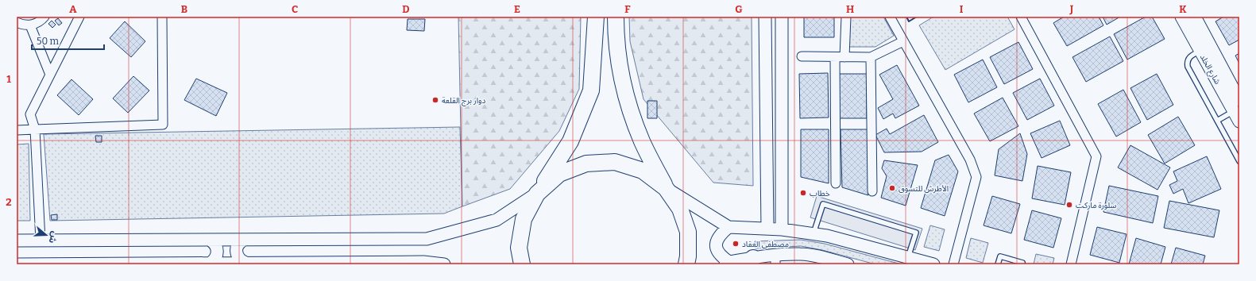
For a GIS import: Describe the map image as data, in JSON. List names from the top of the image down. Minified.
{"streets":{"main road":["شارع الخلد"]},"places":["دوار برج القلعة","الأطرش للتسوق","خطاب","سلورة ماركت","مصطفى العقاد"],"scale_bar":"50 m","north":"right","grid":{"columns":["A","B","C","D","E","F","G","H","I","J","K"],"rows":["1","2"]}}
